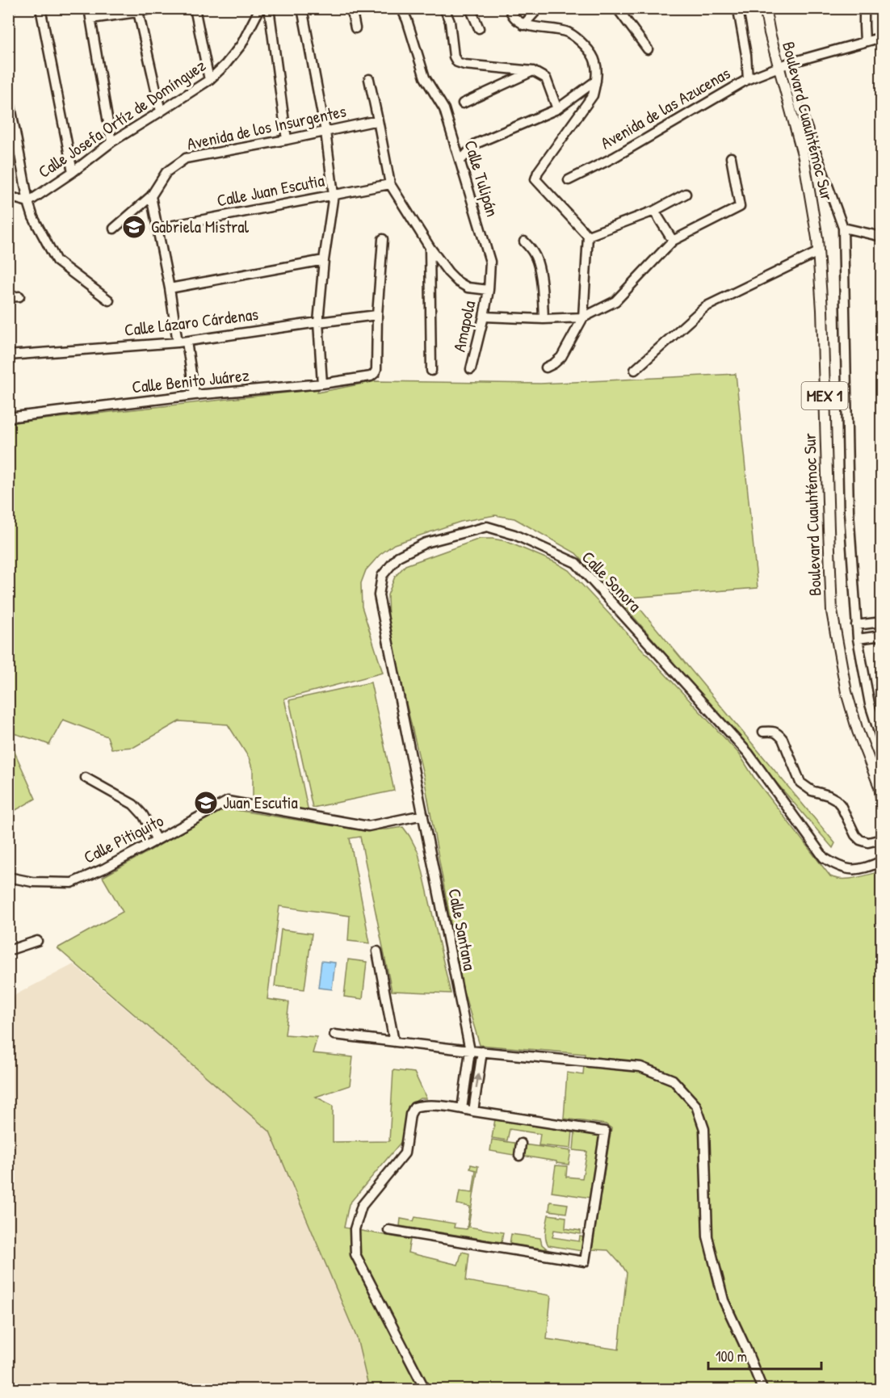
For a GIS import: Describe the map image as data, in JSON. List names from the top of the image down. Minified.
{"streets":{"main road":["Boulevard Cuauhtémoc Sur","MEX 1"],"street":["Avenida de las Azucenas","Calle Josefa Ortíz de Domínguez","Avenida de los Insurgentes","Calle Tulipán","Calle Juan Escutia","Calle Lázaro Cárdenas","Amapola","Calle Benito Juárez","Calle Sonora","Calle Pitiquito","Calle Santana"]},"crossings":[["Avenida de las Azucenas","Boulevard Cuauhtémoc Sur"],["Calle Tulipán","Amapola"],["Calle Lázaro Cárdenas","Calle Benito Juárez"],["Calle Sonora","Calle Pitiquito"],["Calle Sonora","Calle Santana"],["Calle Pitiquito","Calle Santana"]],"places":{"school or university":["Gabriela Mistral","Juan Escutia"]},"scale_bar":"100 m"}
